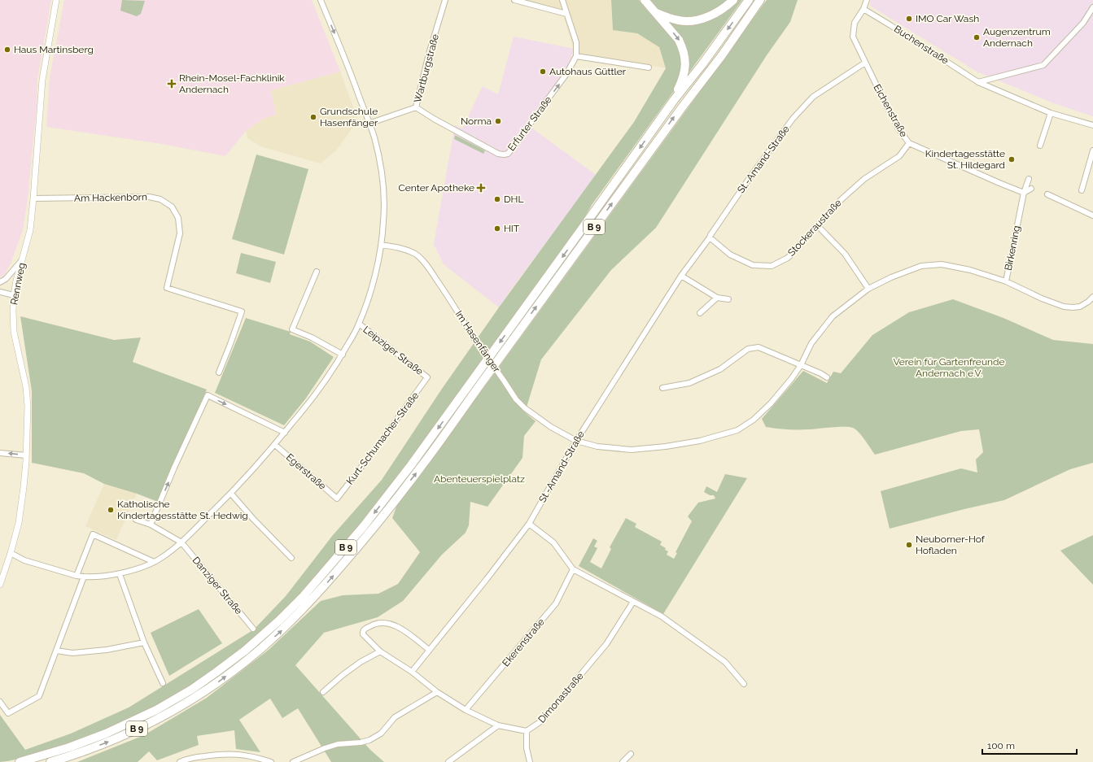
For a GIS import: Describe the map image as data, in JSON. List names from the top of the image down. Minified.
{"streets":{"highway":["B 9"],"street":["Buchenstraße","Wartburgstraße","Eichenstraße","Erfurter Straße","St.-Amand-Straße","Am Hackenborn","Stockeraustraße","Birkenring","Rennweg","Im Hasenfänger","Leipziger Straße","Kurt-Schumacher-Straße","Egerstraße","Danziger Straße","Ekerenstraße","Dimonastraße"]},"crossings":[["Buchenstraße","Eichenstraße"],["Wartburgstraße","Erfurter Straße"],["Eichenstraße","St.-Amand-Straße"],["Eichenstraße","Stockeraustraße"],["Eichenstraße","Birkenring"],["St.-Amand-Straße","Stockeraustraße"],["St.-Amand-Straße","Im Hasenfänger"],["Am Hackenborn","Rennweg"],["Birkenring","Im Hasenfänger"],["Leipziger Straße","Kurt-Schumacher-Straße"],["Kurt-Schumacher-Straße","Egerstraße"]],"parks":["Verein für Gartenfreunde Andernach e.V.","Abenteuerspielplatz"],"places":{"other":["IMO Car Wash","Augenzentrum Andernach","Haus Martinsberg","Autohaus Güttler","Grundschule Hasenfänger","Norma","Kindertagesstätte St. Hildegard","DHL","HIT","Katholische Kindertagesstätte St. Hedwig","Neuborner-Hof Hofladen"],"health":["Rhein-Mosel-Fachklinik Andernach","Center Apotheke"]},"scale_bar":"100 m"}
